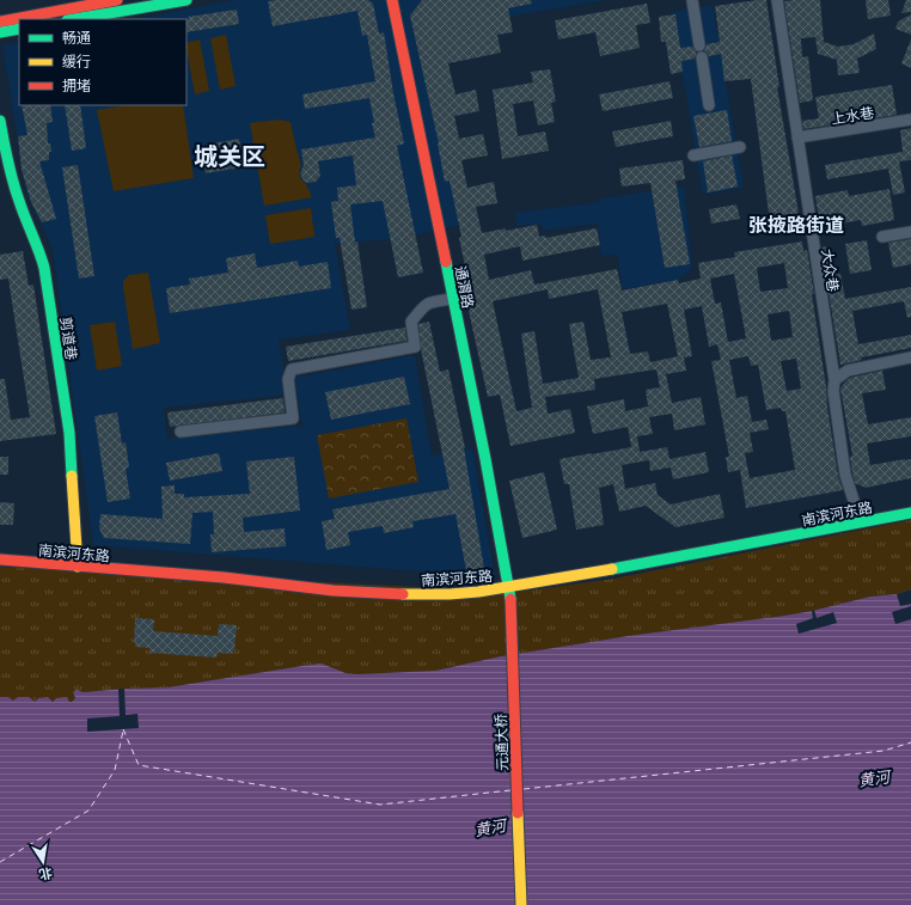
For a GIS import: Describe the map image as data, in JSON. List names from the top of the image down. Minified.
{"streets":{"main road":["通渭路","剪道巷","南滨河东路","元通大桥"],"street":["上水巷","大众巷"]},"crossings":[["上水巷","大众巷"],["大众巷","南滨河东路"],["通渭路","南滨河东路"],["通渭路","元通大桥"],["剪道巷","南滨河东路"],["南滨河东路","元通大桥"]],"districts":["城关区","张掖路街道"],"water":["黄河"],"legend":["畅通","缓行","拥堵"],"north":"bottom"}
